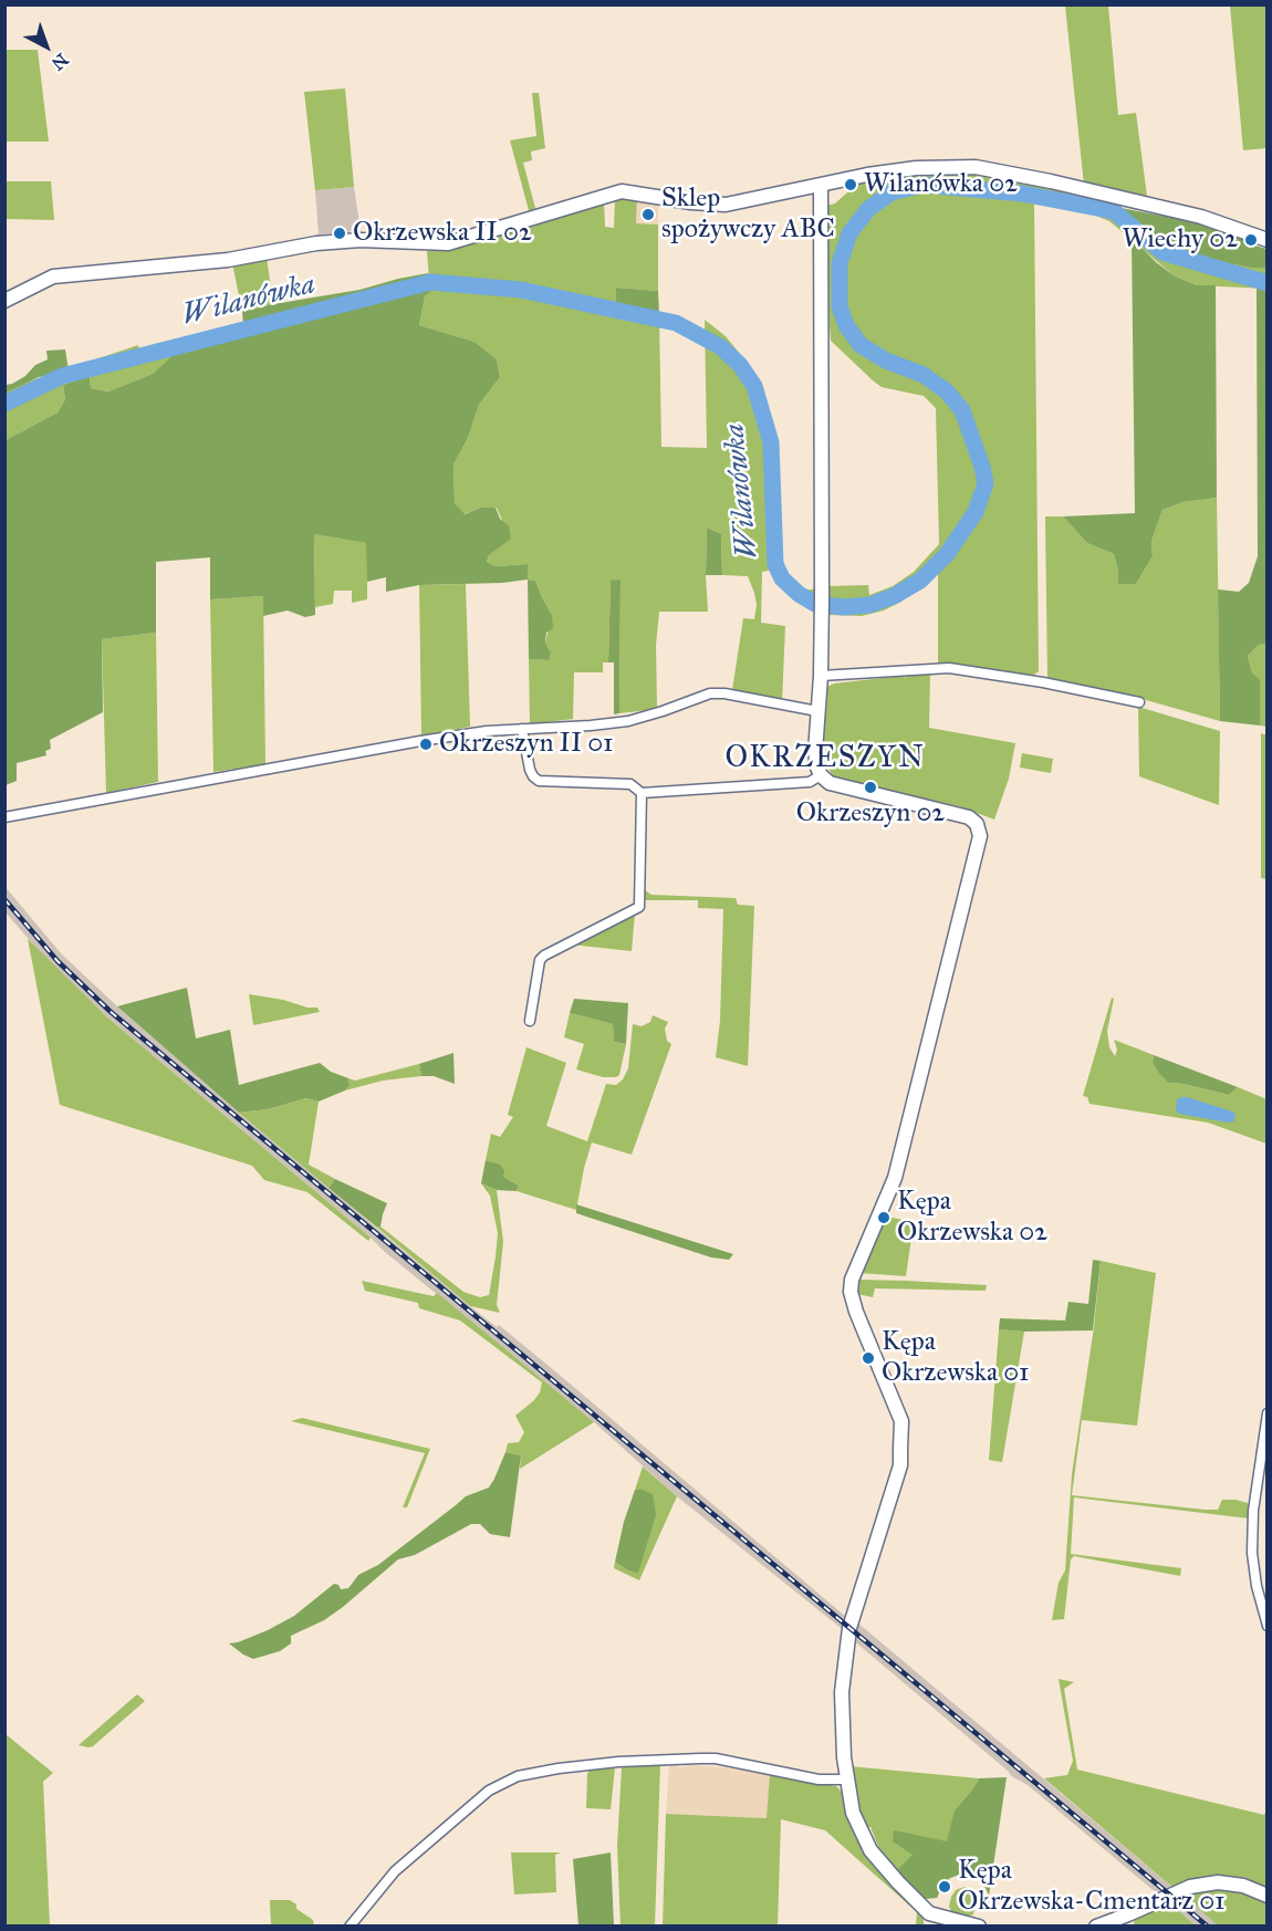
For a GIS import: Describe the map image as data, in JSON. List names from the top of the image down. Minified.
{"districts":["OKRZESZYN"],"water":["Wilanówka"],"places":["Wilanówka 02","Sklep spożywczy ABC","Okrzewska II 02","Wiechy 02","Okrzeszyn II 01","Okrzeszyn 02","Kępa Okrzewska 02","Kępa Okrzewska 01","Kępa Okrzewska-Cmentarz 01"],"north":"bottom right"}
